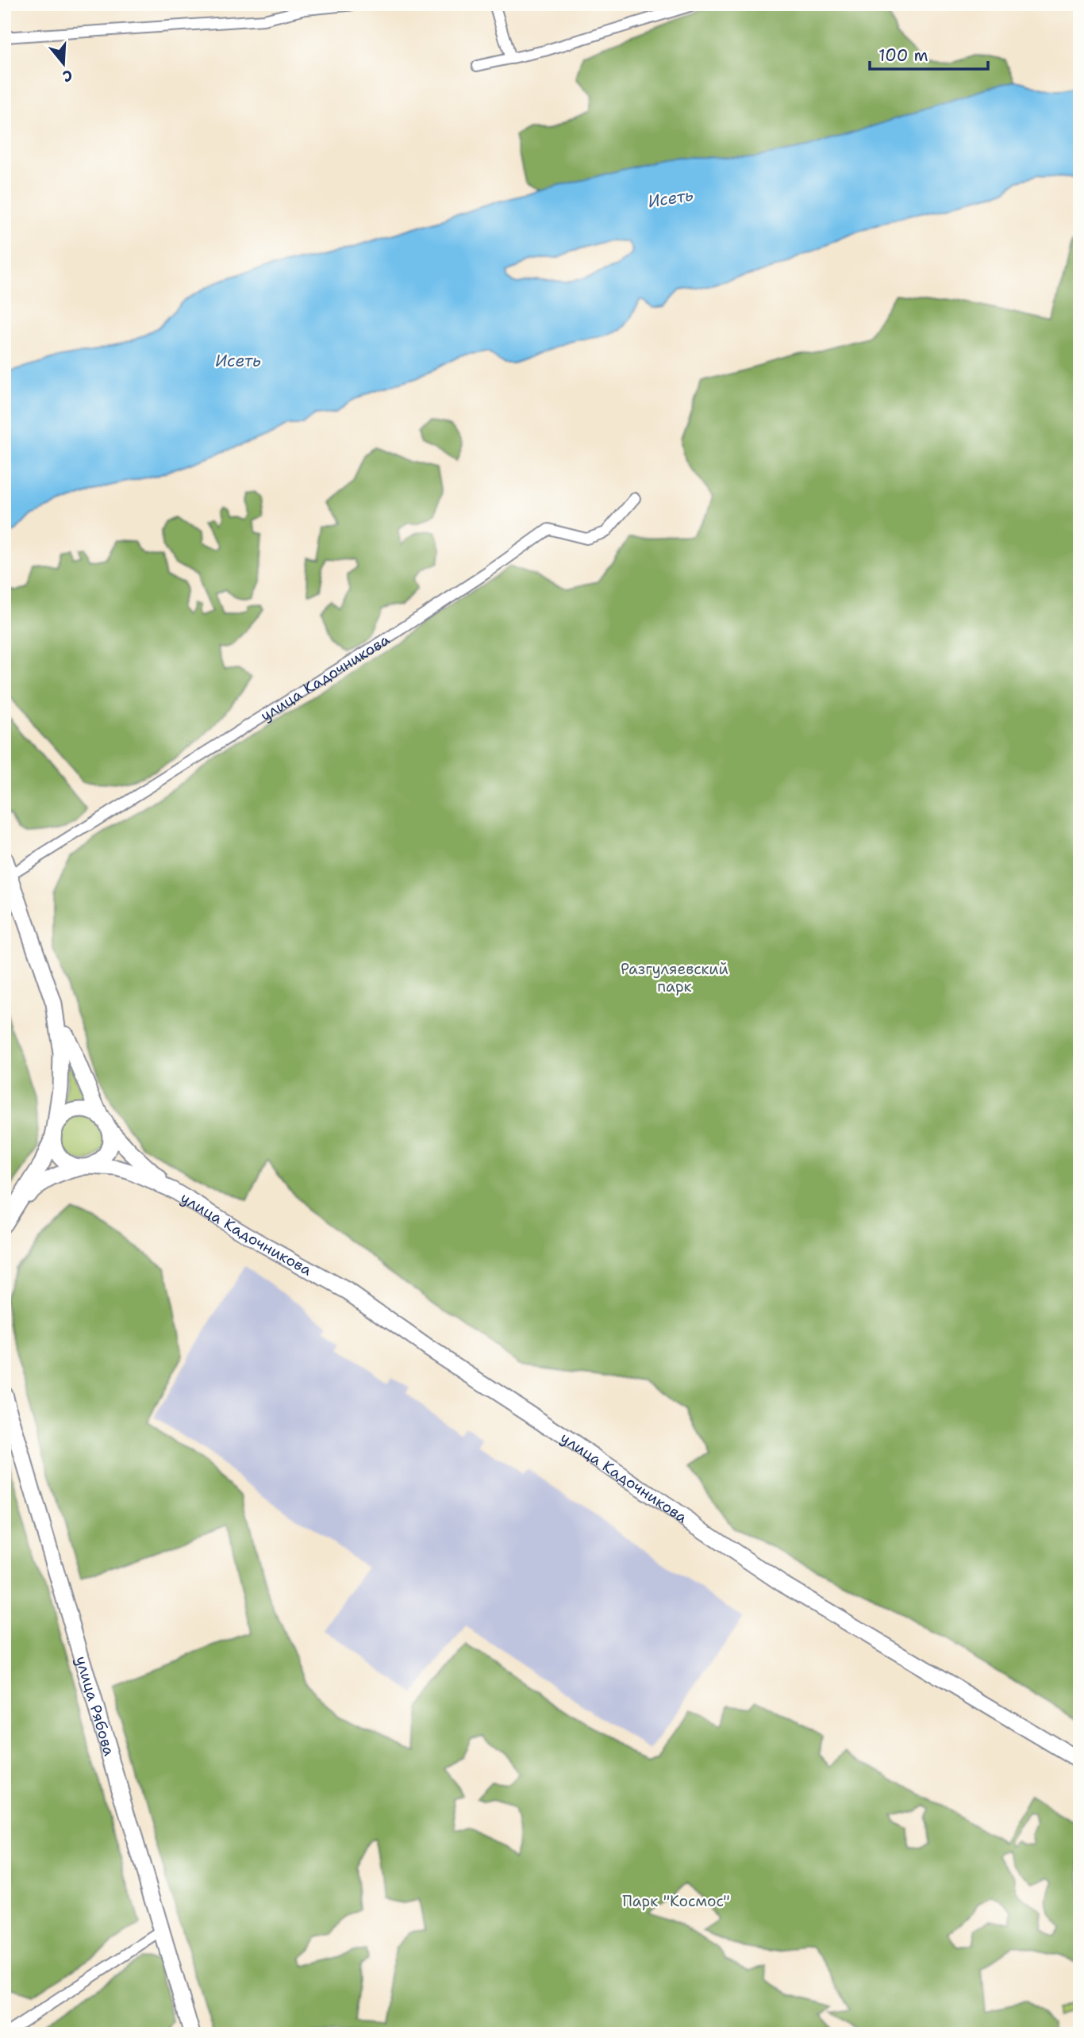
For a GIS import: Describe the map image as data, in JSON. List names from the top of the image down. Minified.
{"streets":{"main road":["улица Кадочникова","улица Рябова"]},"water":["Исеть"],"parks":["Разгуляевский парк","Парк \"Космос\""],"scale_bar":"100 m","north":"bottom"}
